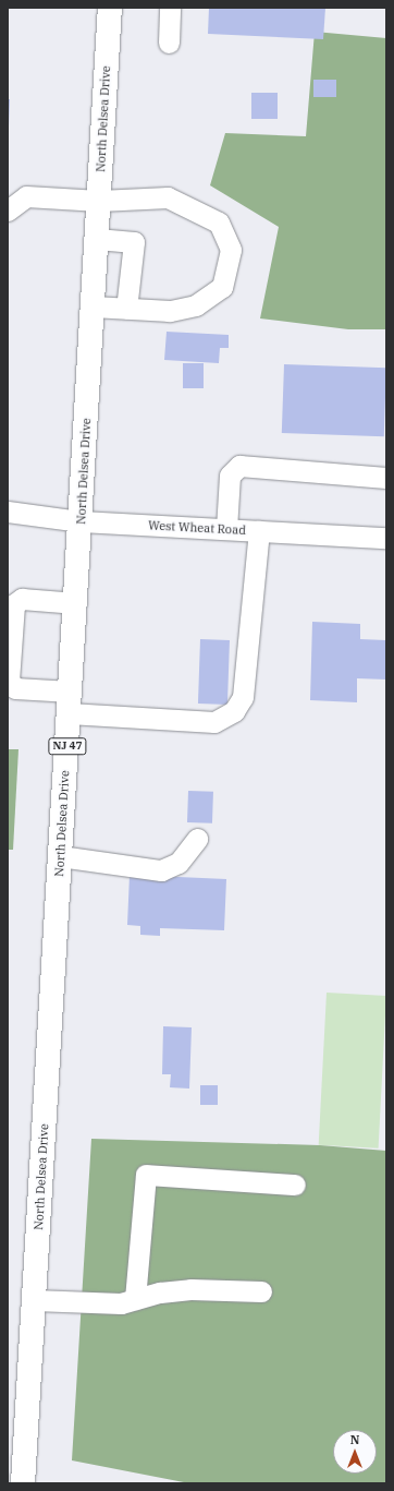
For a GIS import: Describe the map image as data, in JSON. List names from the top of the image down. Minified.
{"streets":{"main road":["North Delsea Drive","NJ 47"],"street":["West Wheat Road"]},"crossings":[["North Delsea Drive","West Wheat Road"]],"north":"top"}
